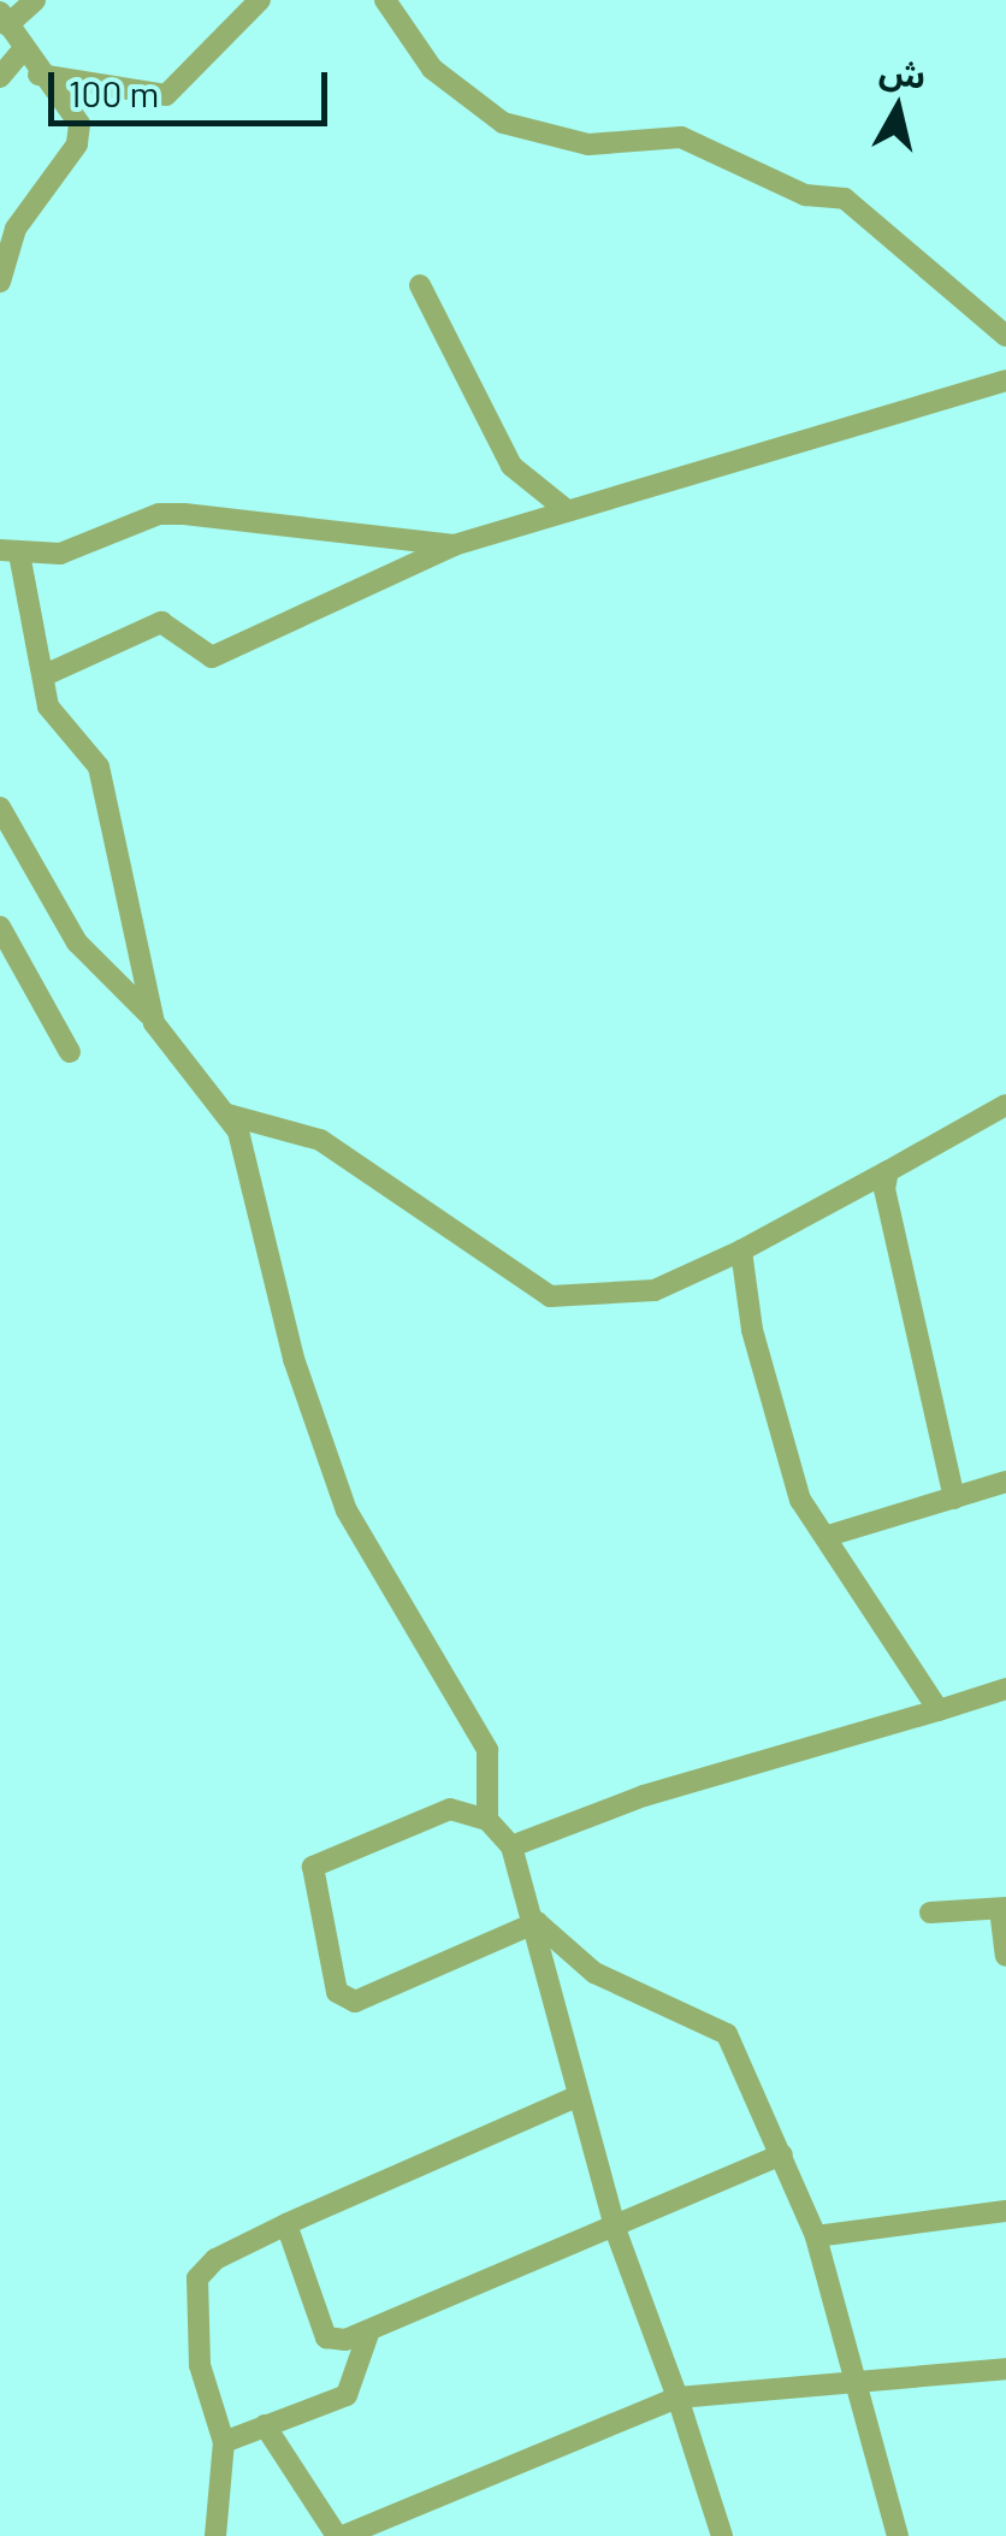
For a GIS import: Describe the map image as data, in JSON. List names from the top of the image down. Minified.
{"scale_bar":"100 m","north":"top"}
